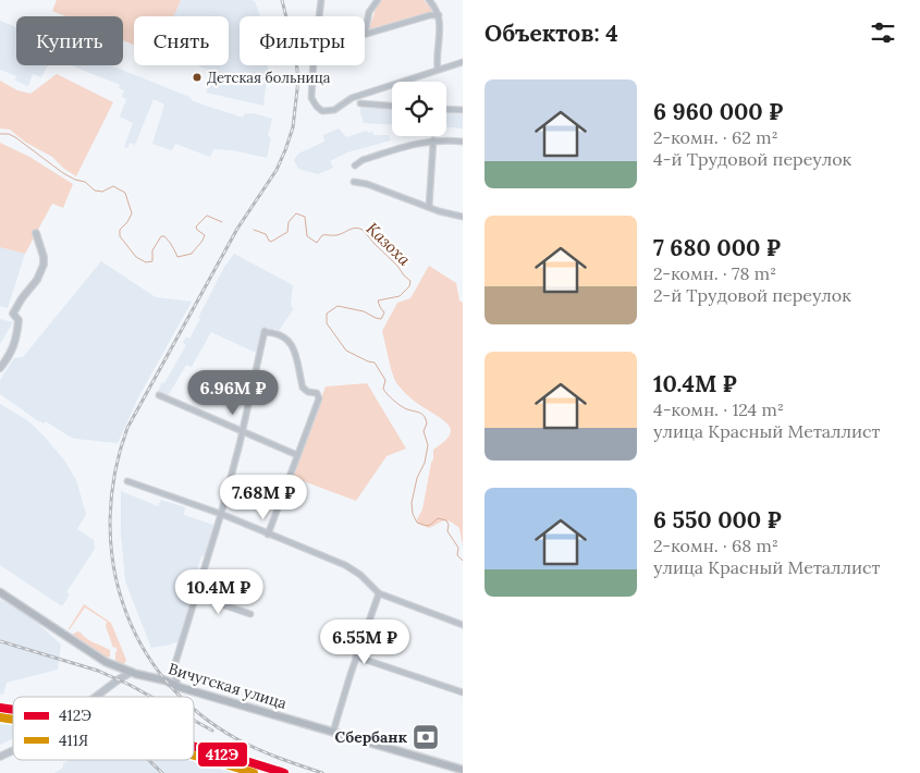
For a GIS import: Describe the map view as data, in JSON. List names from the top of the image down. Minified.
{"streets":{"main road":["Вичугская улица"]},"water":["Казоха"],"places":{"other":["Детская больница"],"bank":["Сбербанк"]},"lines":["transit line 412Э","transit line 411Я"],"legend":["412Э","411Я"],"page":{"heading":"Объектов: 4","chip":["Купить","Снять","Фильтры"],"list":[{"name":"6 960 000 ₽","note":"2-комн. · 62 m² · 4-й Трудовой переулок"},{"name":"7 680 000 ₽","note":"2-комн. · 78 m² · 2-й Трудовой переулок"},{"name":"10.4M ₽","note":"4-комн. · 124 m² · улица Красный Металлист"},{"name":"6 550 000 ₽","note":"2-комн. · 68 m² · улица Красный Металлист"}],"price":["6.96M ₽","7.68M ₽","10.4M ₽","6.55M ₽"]}}
